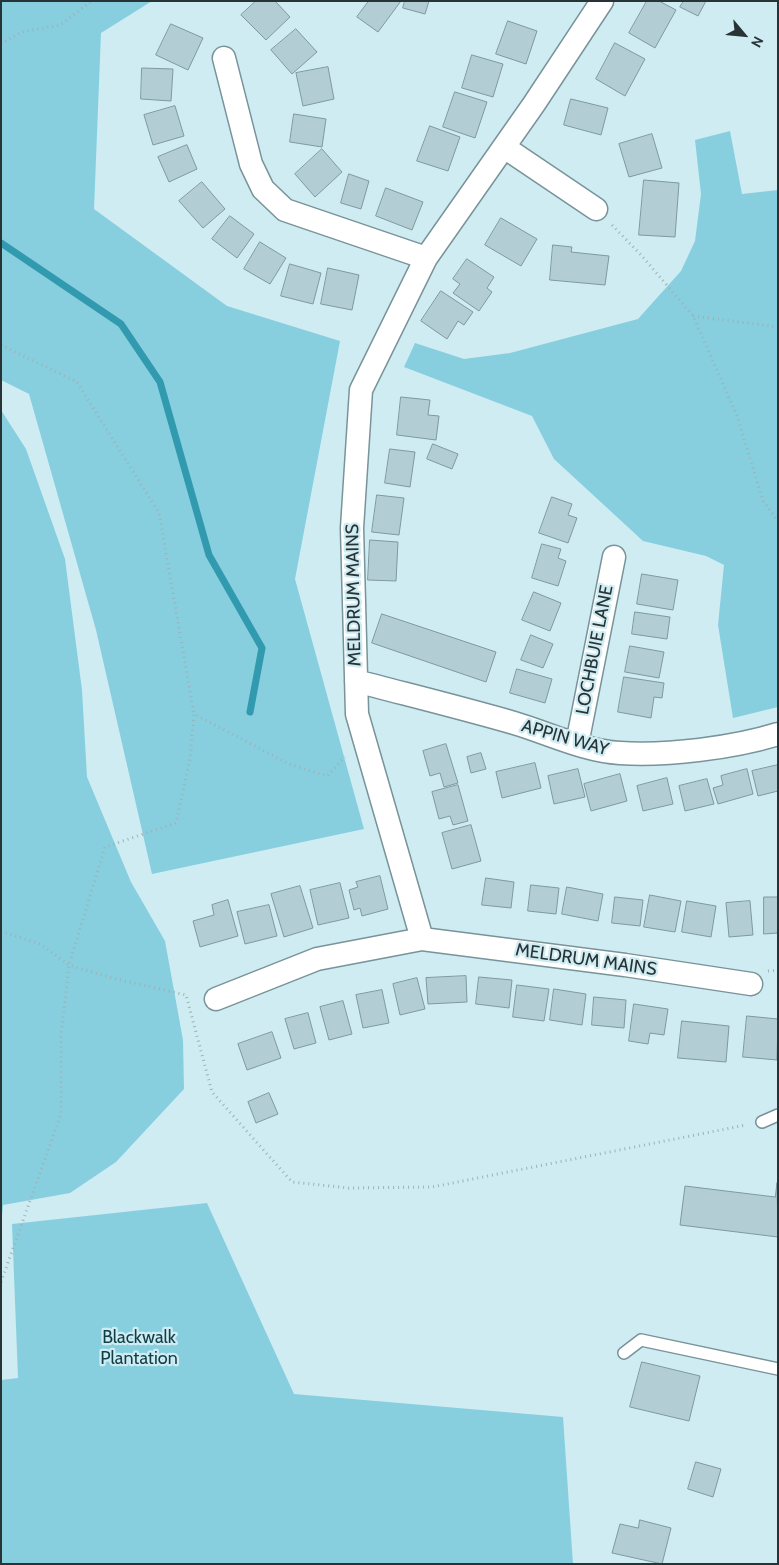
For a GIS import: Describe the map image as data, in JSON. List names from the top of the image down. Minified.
{"streets":{"street":["MELDRUM MAINS","LOCHBUIE LANE","APPIN WAY"]},"crossings":[["MELDRUM MAINS","APPIN WAY"],["LOCHBUIE LANE","APPIN WAY"]],"parks":["Blackwalk Plantation"],"north":"bottom right"}
